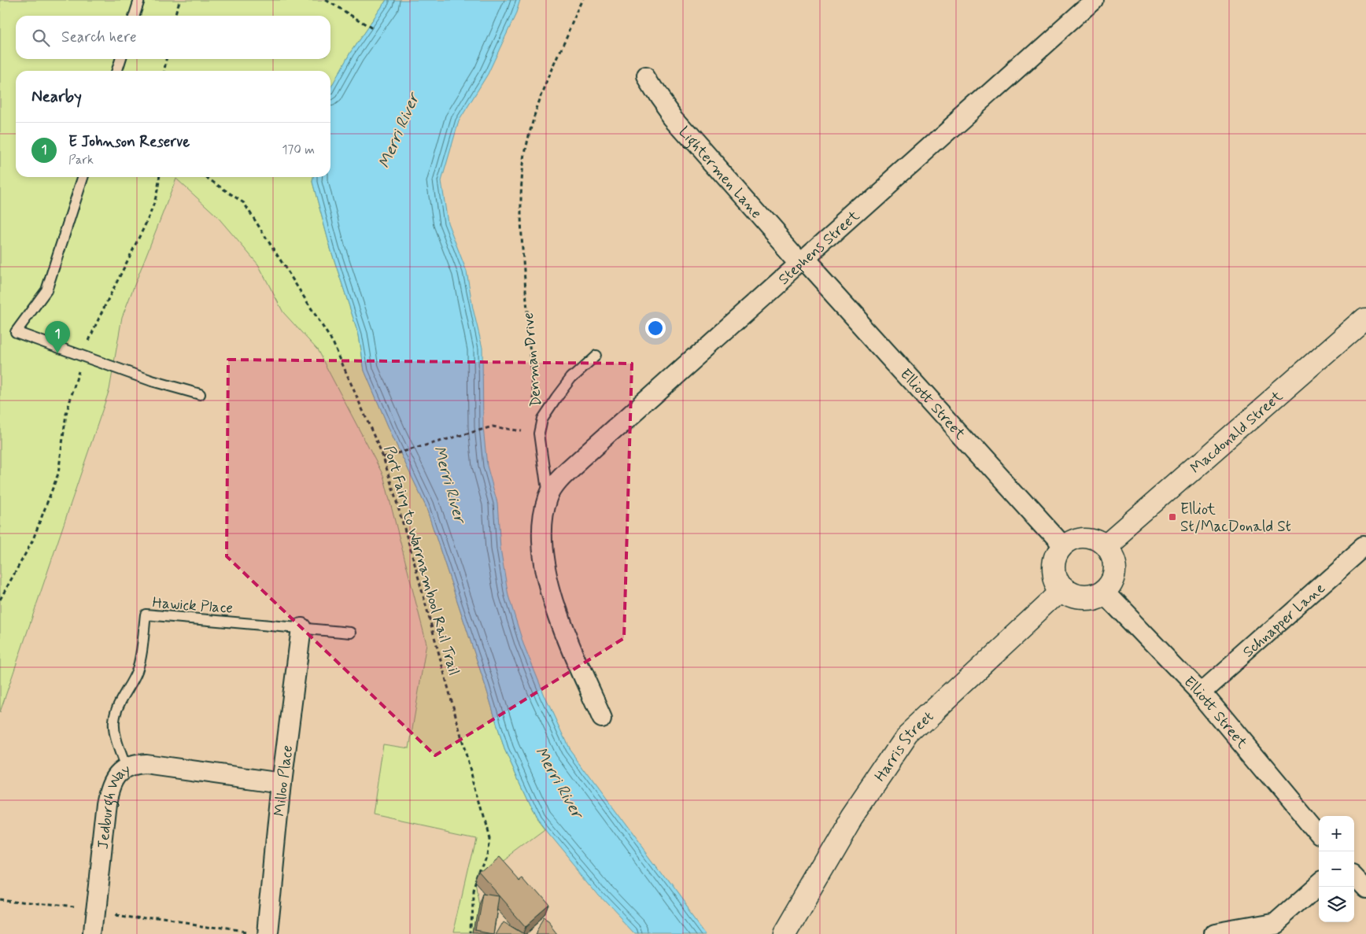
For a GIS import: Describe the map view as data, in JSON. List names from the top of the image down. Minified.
{"streets":{"street":["Lightermen Lane","Stephens Street","Elliott Street","Macdonald Street","Schnapper Lane","Harris Street","Milloo Place","Jedburgh Way"],"lane":["Hawick Place"],"path":["Denman Drive","Port Fairy to Warrnambool Rail Trail"]},"crossings":[["Lightermen Lane","Stephens Street"],["Lightermen Lane","Elliott Street"],["Stephens Street","Elliott Street"],["Elliott Street","Macdonald Street"],["Elliott Street","Schnapper Lane"],["Elliott Street","Harris Street"],["Macdonald Street","Harris Street"],["Hawick Place","Milloo Place"],["Hawick Place","Jedburgh Way"],["Milloo Place","Jedburgh Way"]],"water":["Merri River"],"places":{"transit":["Elliot St/MacDonald St"]},"page":{"search":"Search here","heading":"Nearby","list":[{"mark":"1","name":"E Johnson Reserve","note":"Park","value":"170 m"}],"pins":"1","map_buttons":["+","−"]}}
